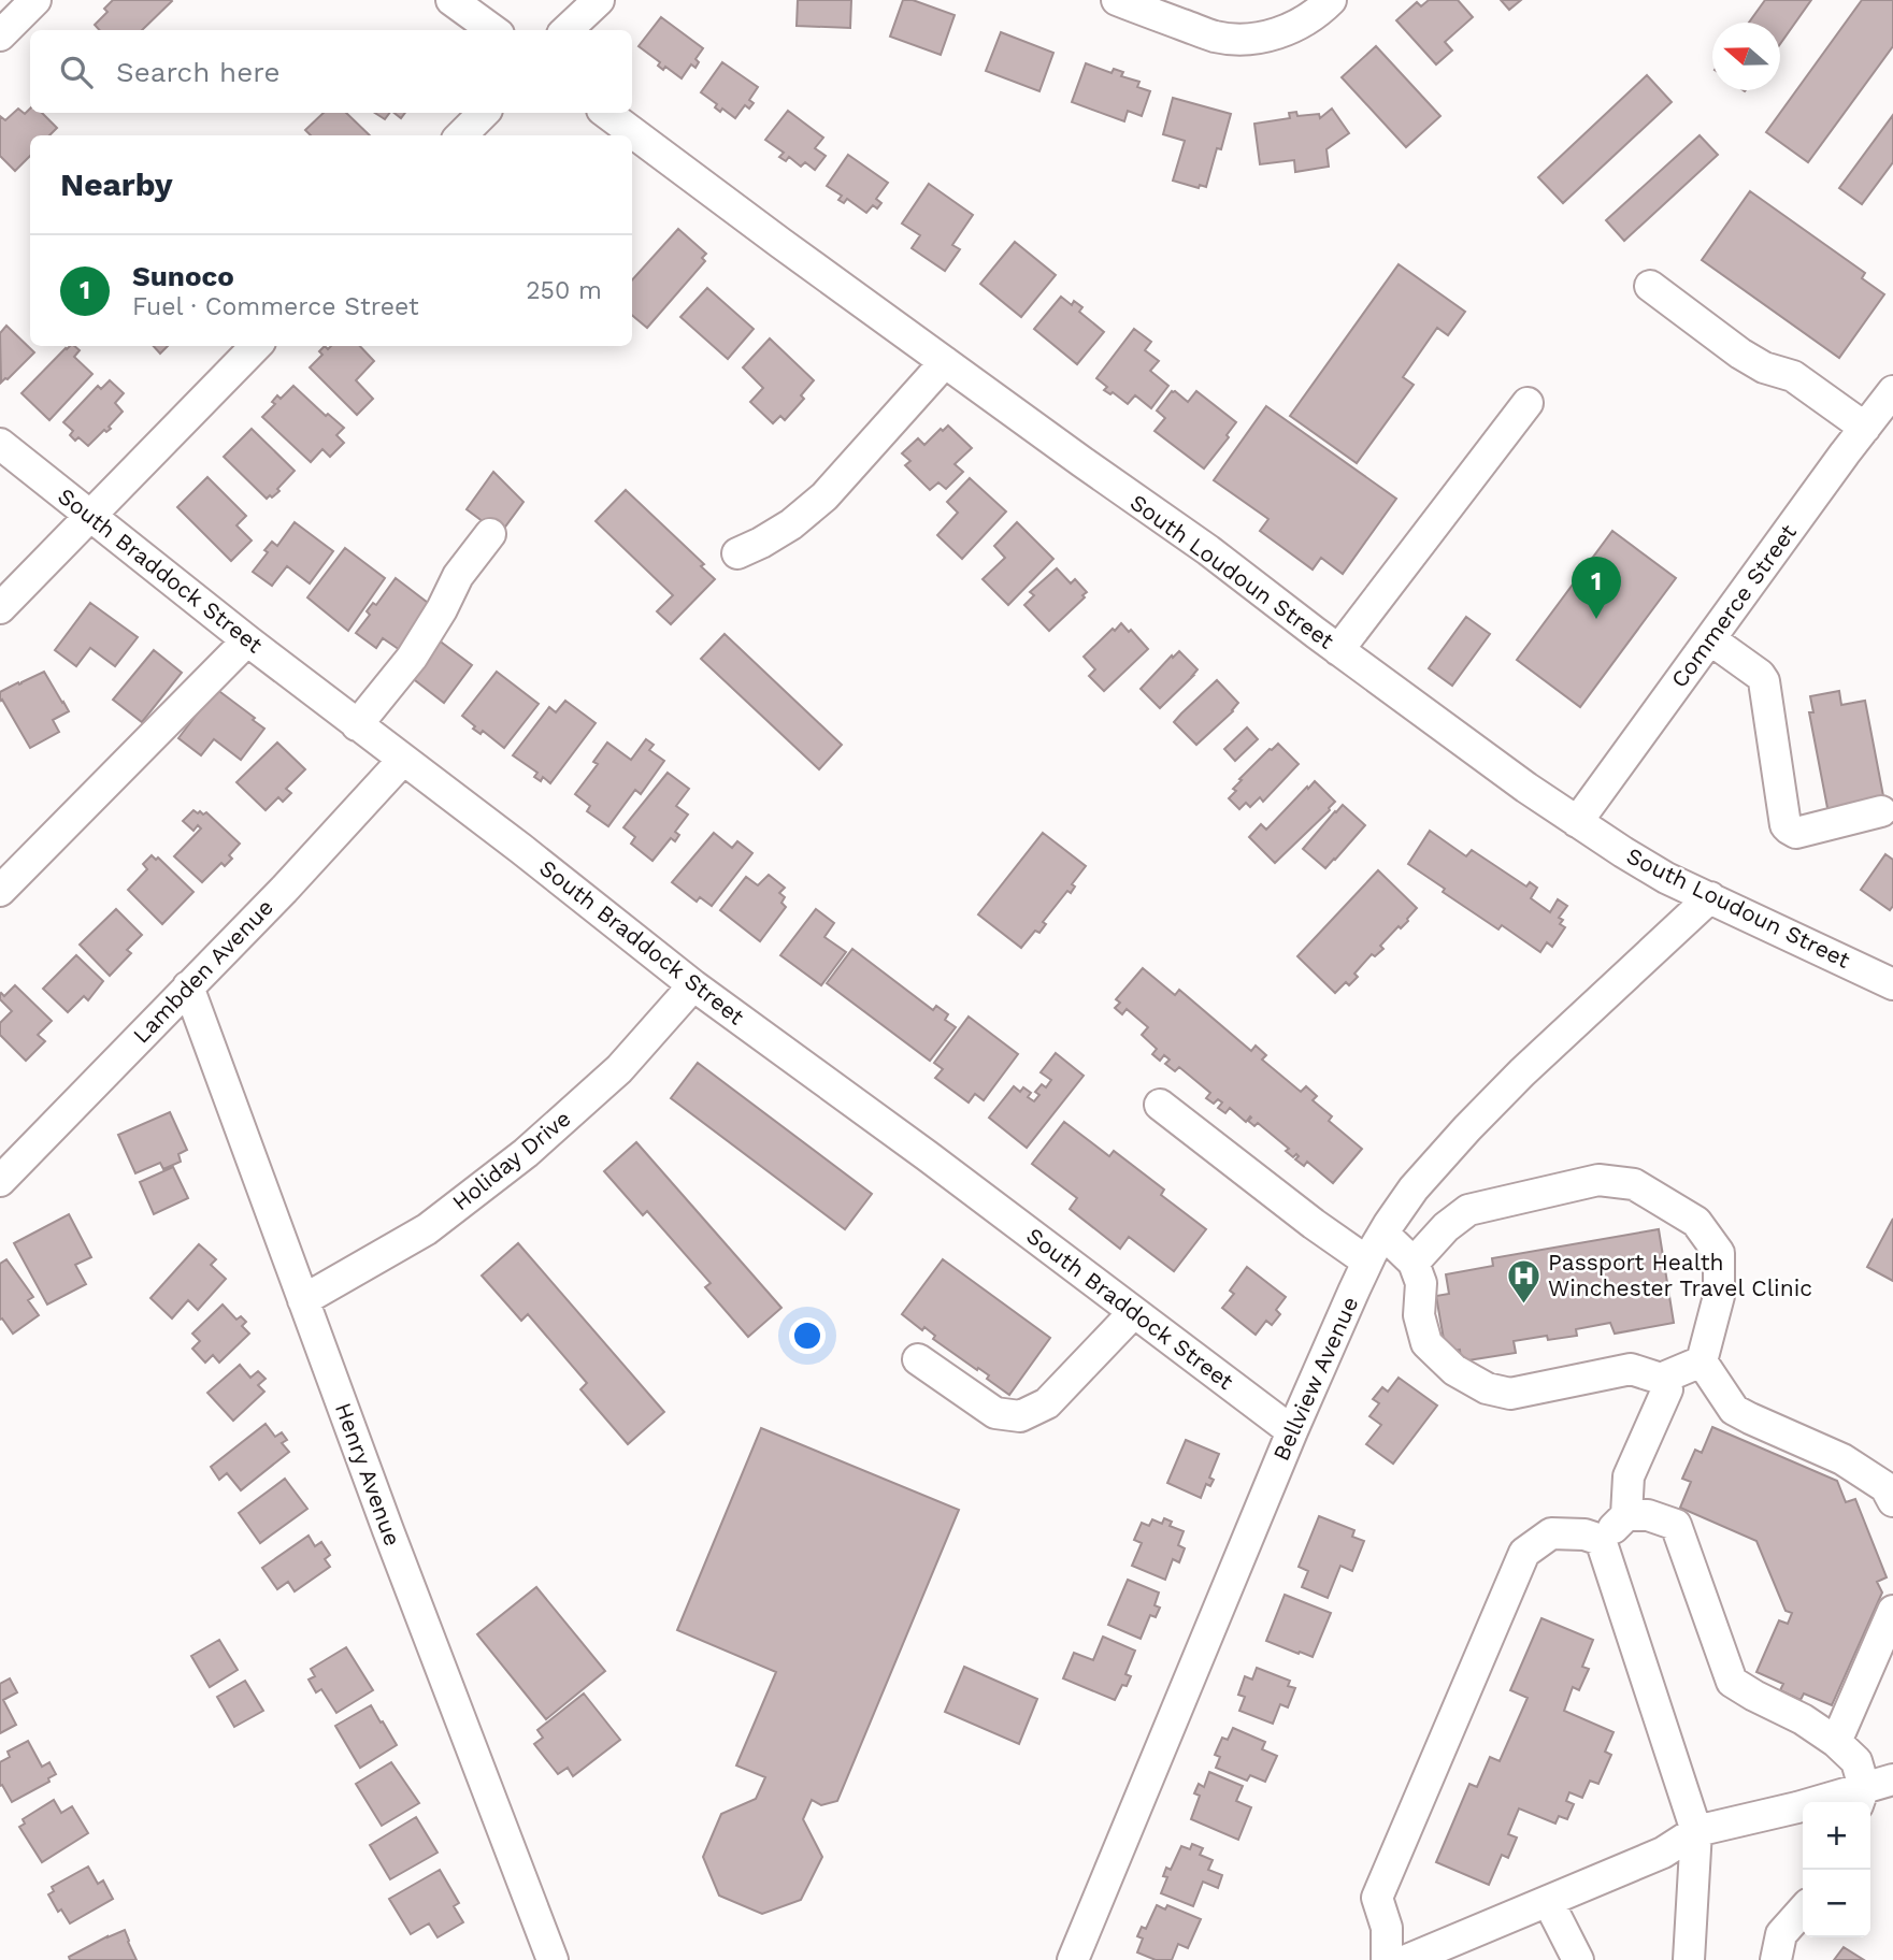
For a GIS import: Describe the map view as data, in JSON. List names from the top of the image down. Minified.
{"streets":{"street":["South Braddock Street","South Loudoun Street","Commerce Street","Lambden Avenue","Holiday Drive","Bellview Avenue","Henry Avenue"]},"crossings":[["South Braddock Street","Lambden Avenue"],["South Braddock Street","Holiday Drive"],["South Braddock Street","Bellview Avenue"],["South Loudoun Street","Commerce Street"],["South Loudoun Street","Bellview Avenue"],["Lambden Avenue","Henry Avenue"],["Holiday Drive","Henry Avenue"]],"places":{"hospital":["Passport Health Winchester Travel Clinic"]},"north":"left","page":{"search":"Search here","heading":"Nearby","list":[{"mark":"1","name":"Sunoco","note":"Fuel · Commerce Street","value":"250 m"}],"pins":"1","map_buttons":["+","−"]}}
